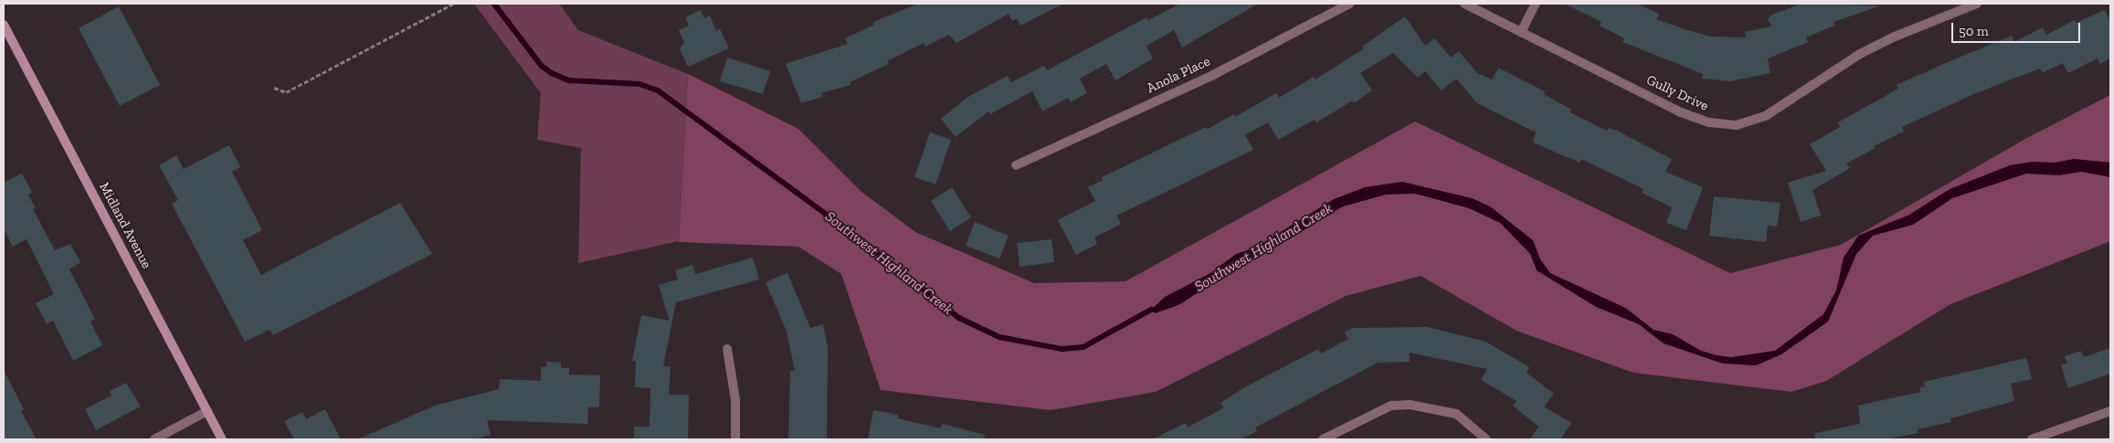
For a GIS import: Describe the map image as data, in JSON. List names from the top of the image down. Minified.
{"streets":{"main road":["Midland Avenue"],"street":["Anola Place","Gully Drive"]},"water":["Southwest Highland Creek"],"scale_bar":"50 m"}
